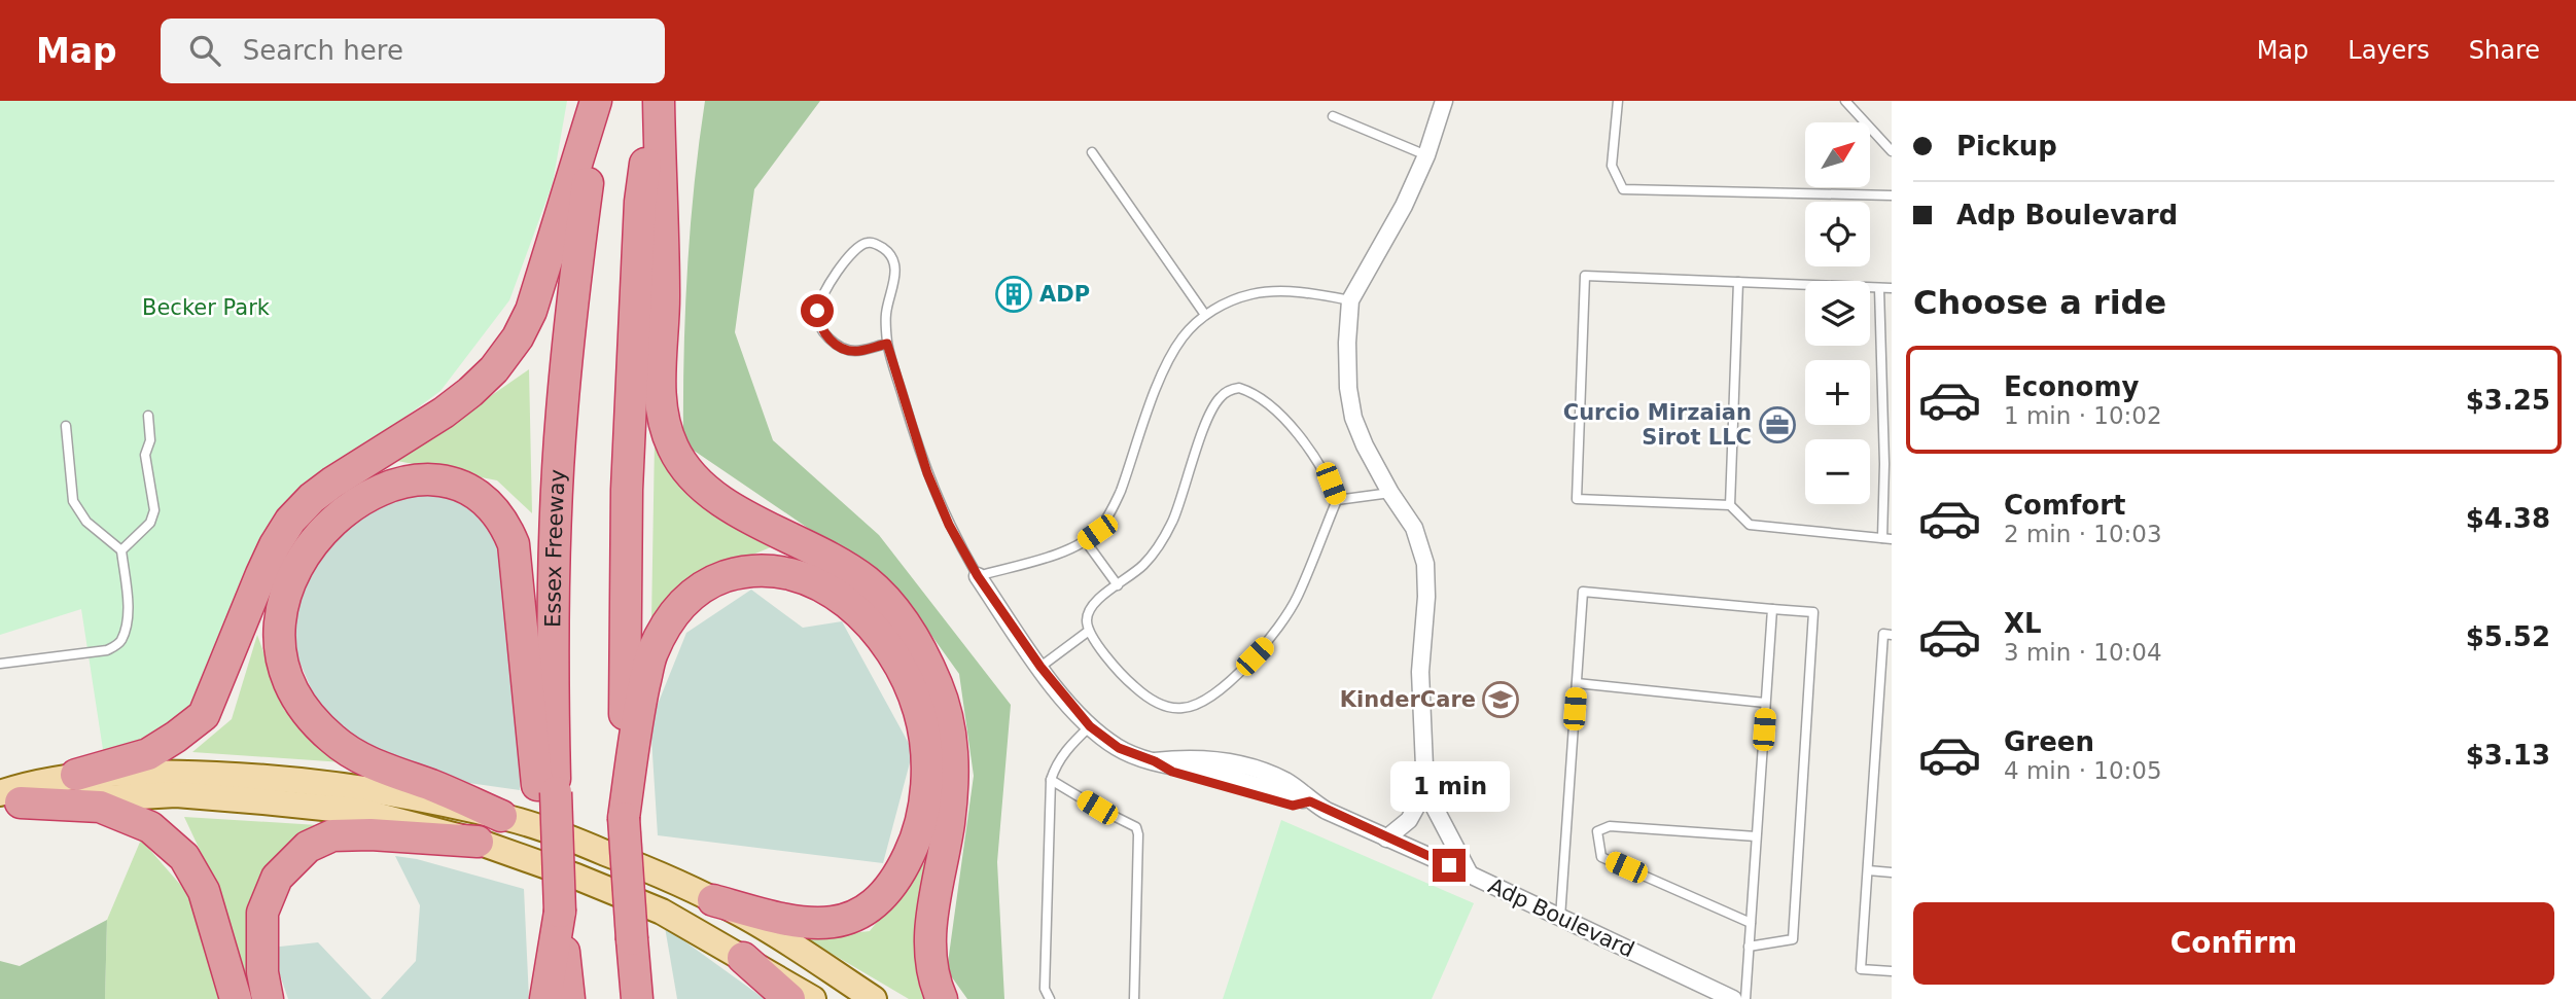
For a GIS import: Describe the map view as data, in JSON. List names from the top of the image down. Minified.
{"streets":{"highway":["Essex Freeway"],"street":["Adp Boulevard"]},"parks":["Becker Park"],"places":{"building":["ADP"],"office":["Curcio Mirzaian Sirot LLC"],"school or university":["KinderCare"]},"north":"top right","page":{"header":"Map","search":"Search here","nav":["Map","Layers","Share"],"banner":["Pickup","Adp Boulevard"],"map_buttons":["+","−"],"heading":"Choose a ride","list":[{"name":"Economy","note":"1 min · 10:02","value":"$3.25"},{"name":"Comfort","note":"2 min · 10:03","value":"$4.38"},{"name":"XL","note":"3 min · 10:04","value":"$5.52"},{"name":"Green","note":"4 min · 10:05","value":"$3.13"}],"bubble":"1 min","buttons":"Confirm"}}
